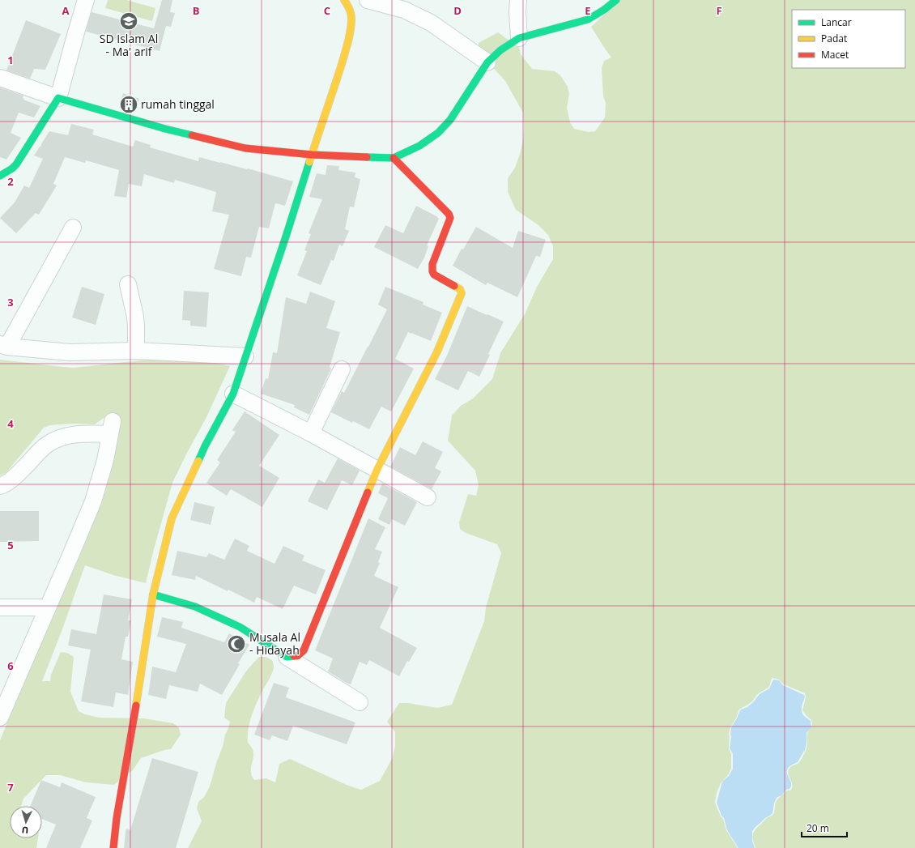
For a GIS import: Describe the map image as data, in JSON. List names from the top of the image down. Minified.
{"places":{"school or university":["SD Islam Al - Ma' arif"],"building":["rumah tinggal"],"mosque":["Musala Al - Hidayah"]},"legend":["Lancar","Padat","Macet"],"scale_bar":"20 m","north":"bottom","grid":{"columns":["A","B","C","D","E","F"],"rows":["1","2","3","4","5","6","7"]}}
